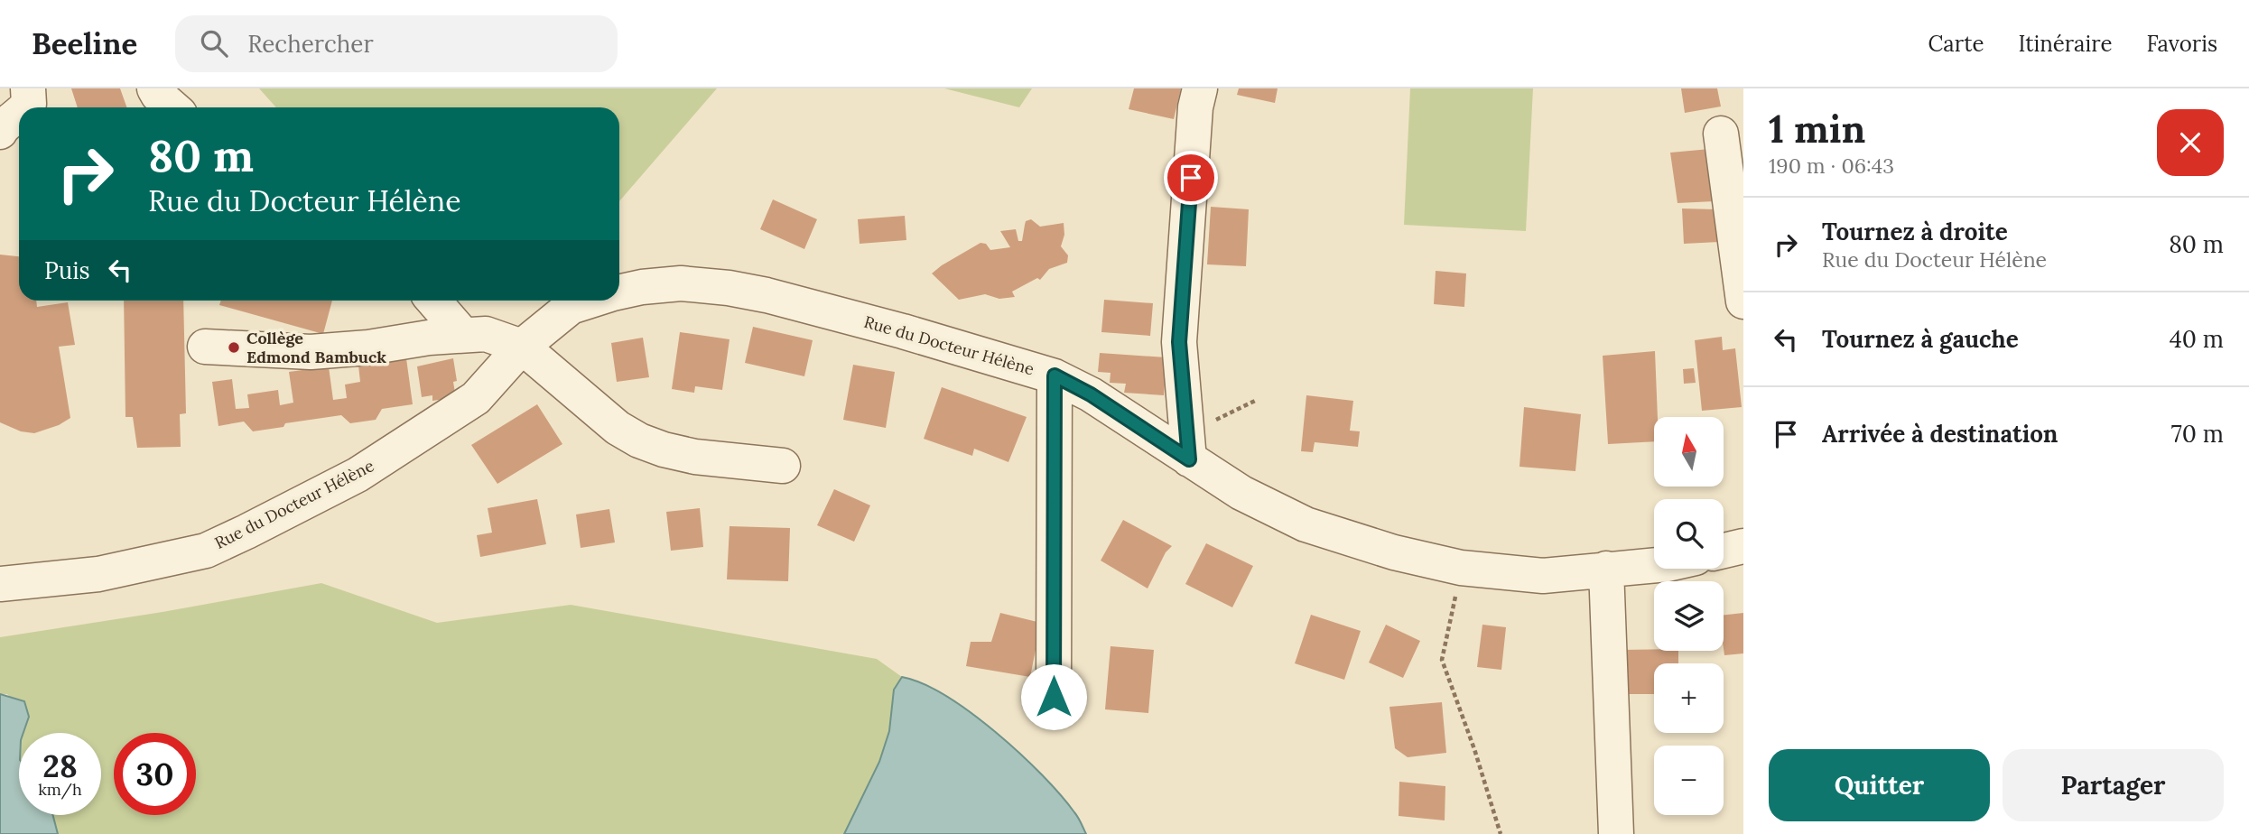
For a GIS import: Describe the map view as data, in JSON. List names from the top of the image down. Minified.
{"streets":{"street":["Rue du Docteur Hélène"]},"places":["Collège Edmond Bambuck"],"north":"top","page":{"header":"Beeline","search":"Rechercher","nav":["Carte","Itinéraire","Favoris"],"heading":["1 min","190 m · 06:43"],"turn":["80 m","Rue du Docteur Hélène"],"list":[{"name":"Tournez à droite","note":"Rue du Docteur Hélène","value":"80 m"},{"name":"Tournez à gauche","value":"40 m"},{"name":"Arrivée à destination","value":"70 m"}],"then":"Puis","map_buttons":["+","−"],"speed":"28 km/h","limit":"30","buttons":["Quitter","Partager"]}}
